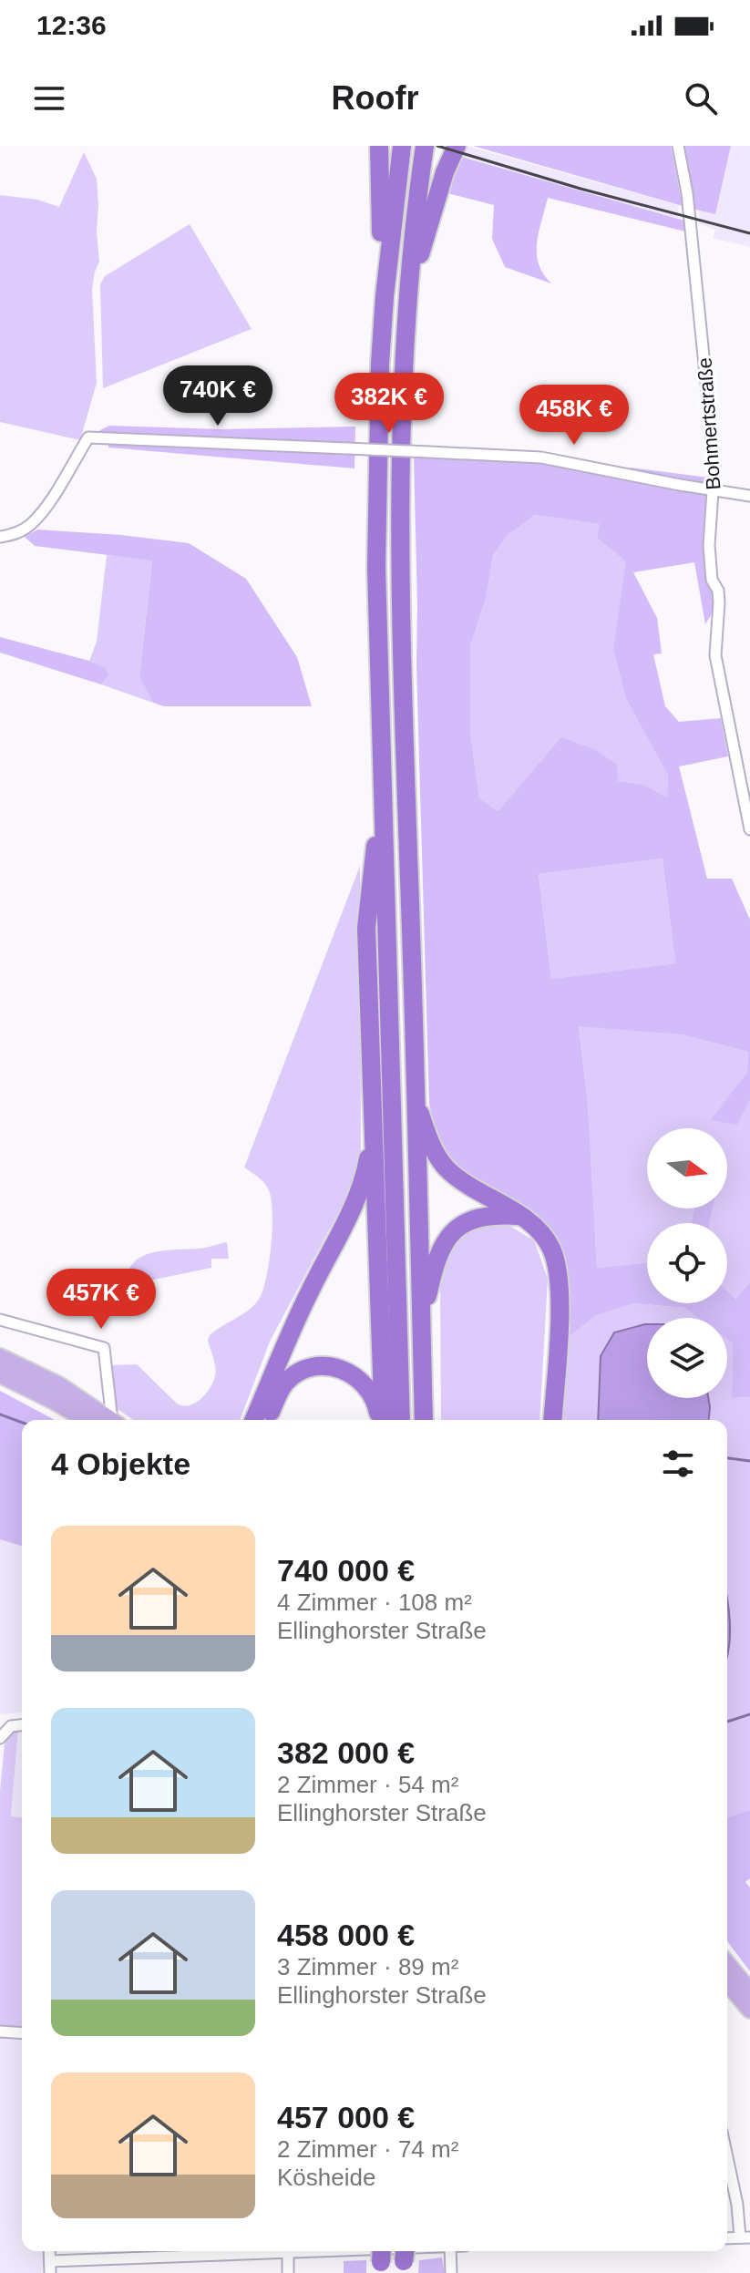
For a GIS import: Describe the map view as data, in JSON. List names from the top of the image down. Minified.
{"streets":{"street":["Bohmertstraße"]},"north":"right","page":{"status":"12:36","header":"Roofr","price":["740K €","382K €","458K €","457K €"],"heading":"4 Objekte","list":[{"name":"740 000 €","note":"4 Zimmer · 108 m² · Ellinghorster Straße"},{"name":"382 000 €","note":"2 Zimmer · 54 m² · Ellinghorster Straße"},{"name":"458 000 €","note":"3 Zimmer · 89 m² · Ellinghorster Straße"},{"name":"457 000 €","note":"2 Zimmer · 74 m² · Kösheide"}]}}
